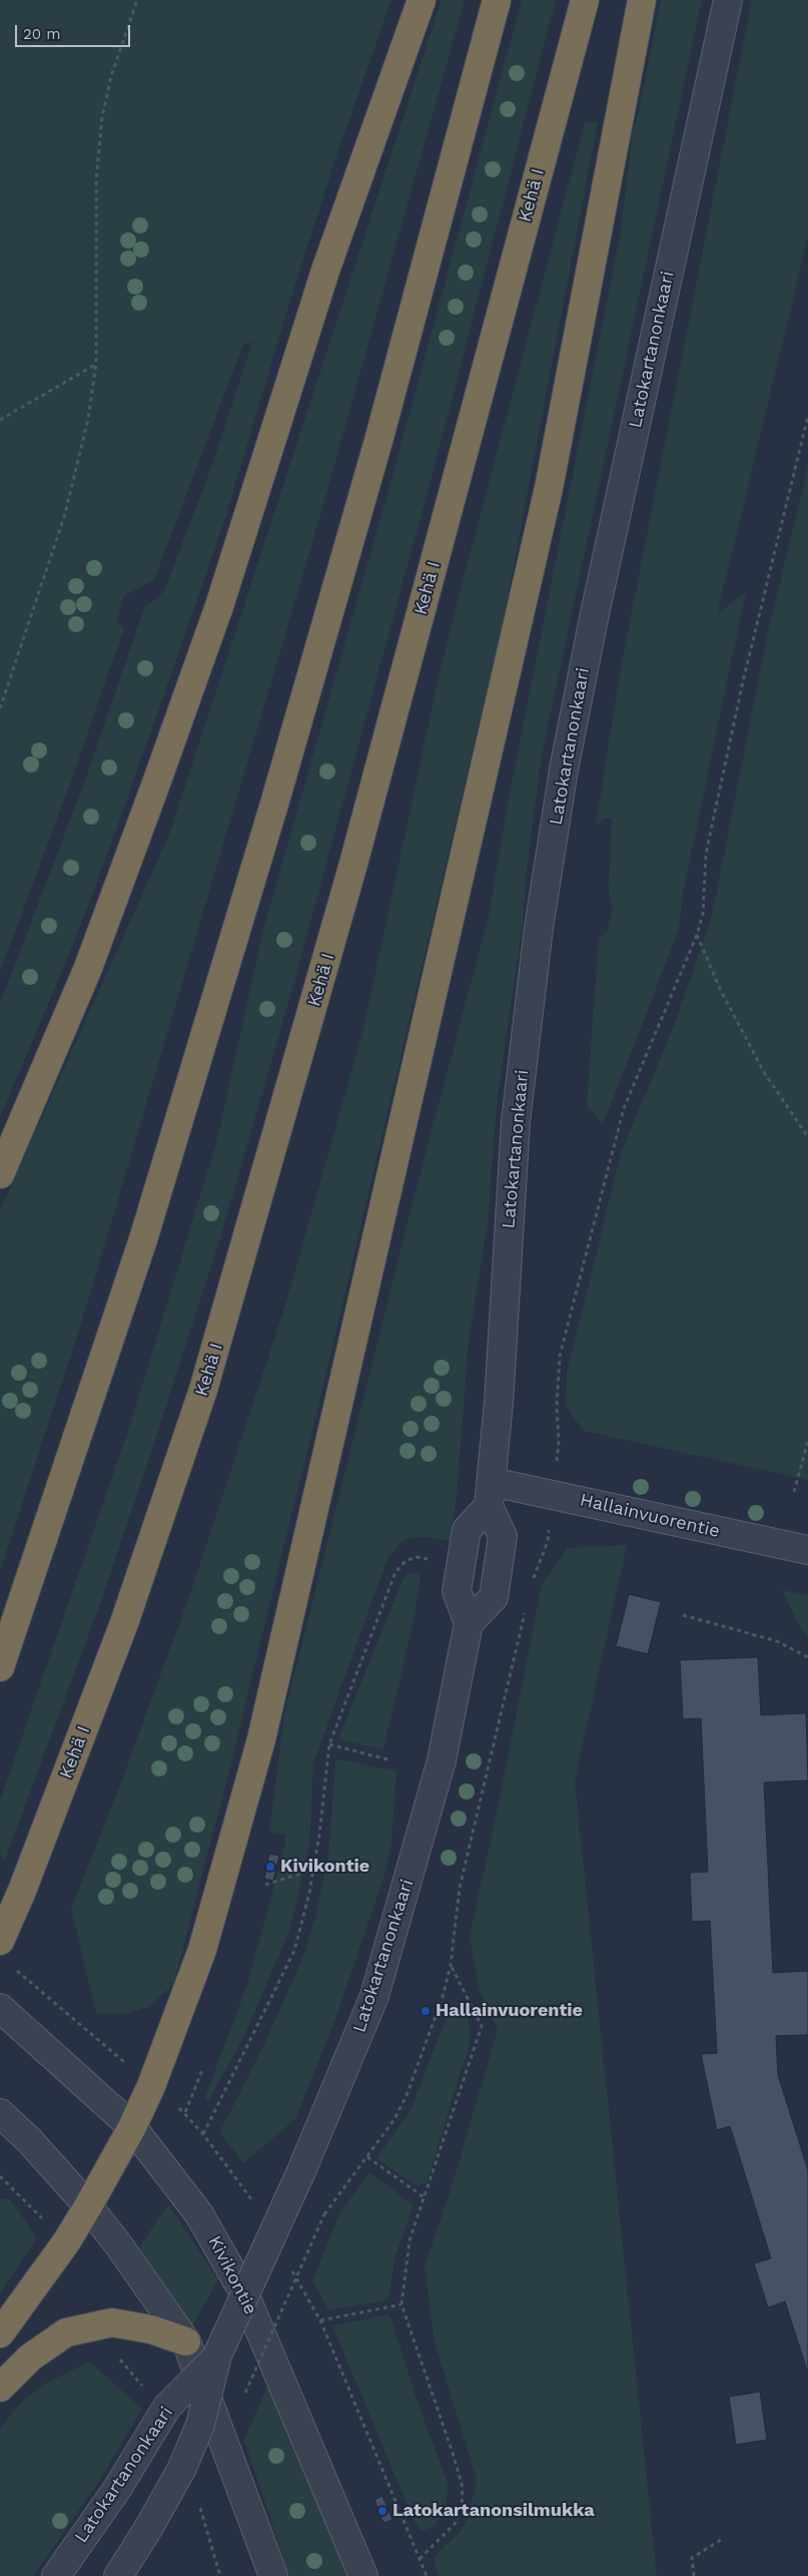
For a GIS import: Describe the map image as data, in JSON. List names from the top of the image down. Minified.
{"streets":{"highway":["Kehä I"],"street":["Latokartanonkaari","Hallainvuorentie","Kivikontie"]},"crossings":[["Latokartanonkaari","Hallainvuorentie"]],"places":["Kivikontie","Hallainvuorentie","Latokartanonsilmukka"],"scale_bar":"20 m"}
